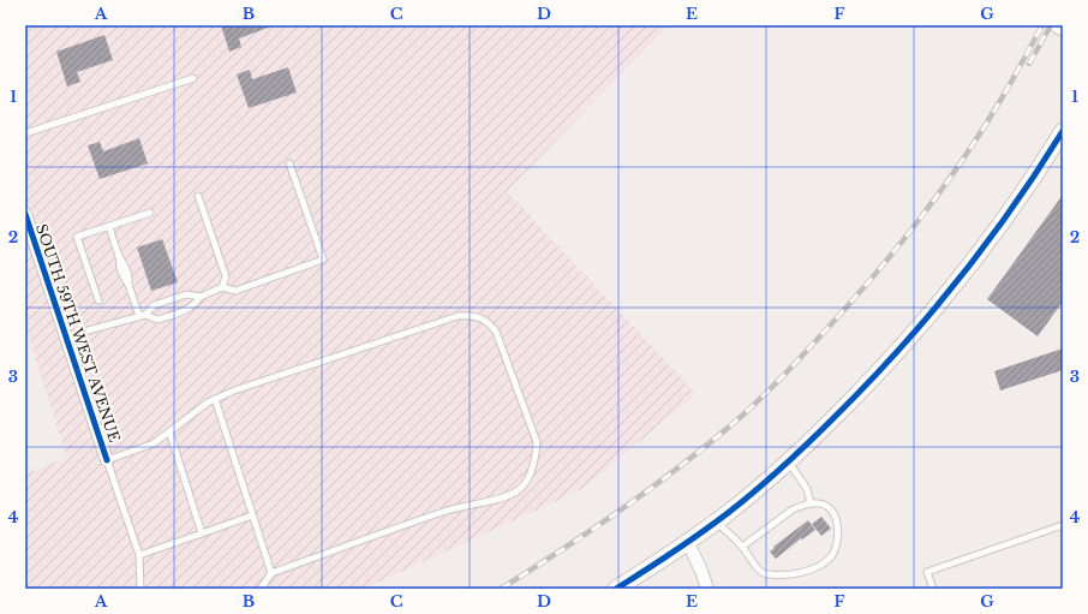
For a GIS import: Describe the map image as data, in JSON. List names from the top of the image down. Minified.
{"streets":{"street":["SOUTH 59TH WEST AVENUE"]},"grid":{"columns":["A","B","C","D","E","F","G"],"rows":["1","2","3","4"]}}
